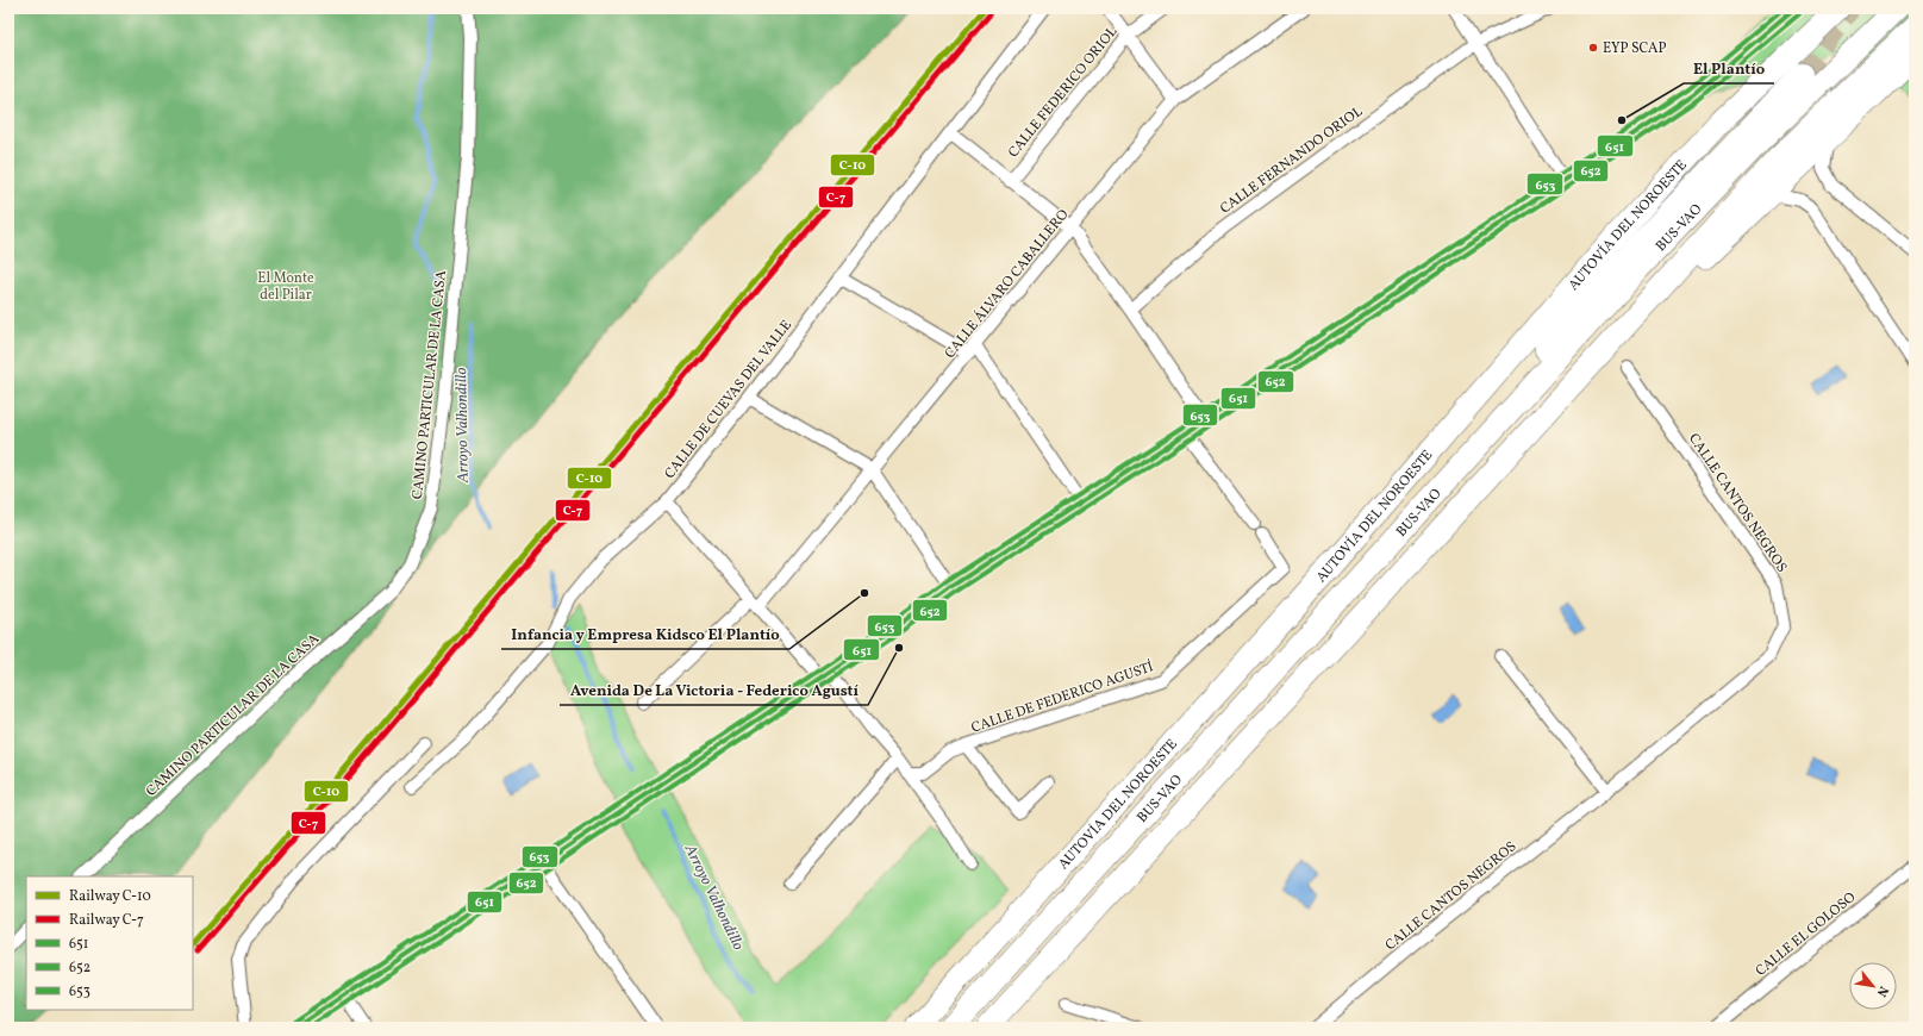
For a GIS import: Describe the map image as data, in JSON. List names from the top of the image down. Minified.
{"streets":{"highway":["AUTOVÍA DEL NOROESTE","BUS-VAO"],"street":["CALLE FEDERICO ORIOL","CALLE FERNANDO ORIOL","CALLE ÁLVARO CABALLERO","CAMINO PARTICULAR DE LA CASA","CALLE DE CUEVAS DEL VALLE","CALLE CANTOS NEGROS","CALLE DE FEDERICO AGUSTÍ","CALLE EL GOLOSO"]},"water":["Arroyo Valhondillo"],"parks":["El Monte del Pilar"],"places":["EYP SCAP","El Plantío","Infancia y Empresa Kidsco El Plantío","Avenida De La Victoria - Federico Agustí"],"lines":["rail line C-10","transit line 651","transit line 653","rail line C-7","transit line 652"],"legend":["Railway C-10","Railway C-7","651","652","653"],"north":"bottom right"}
